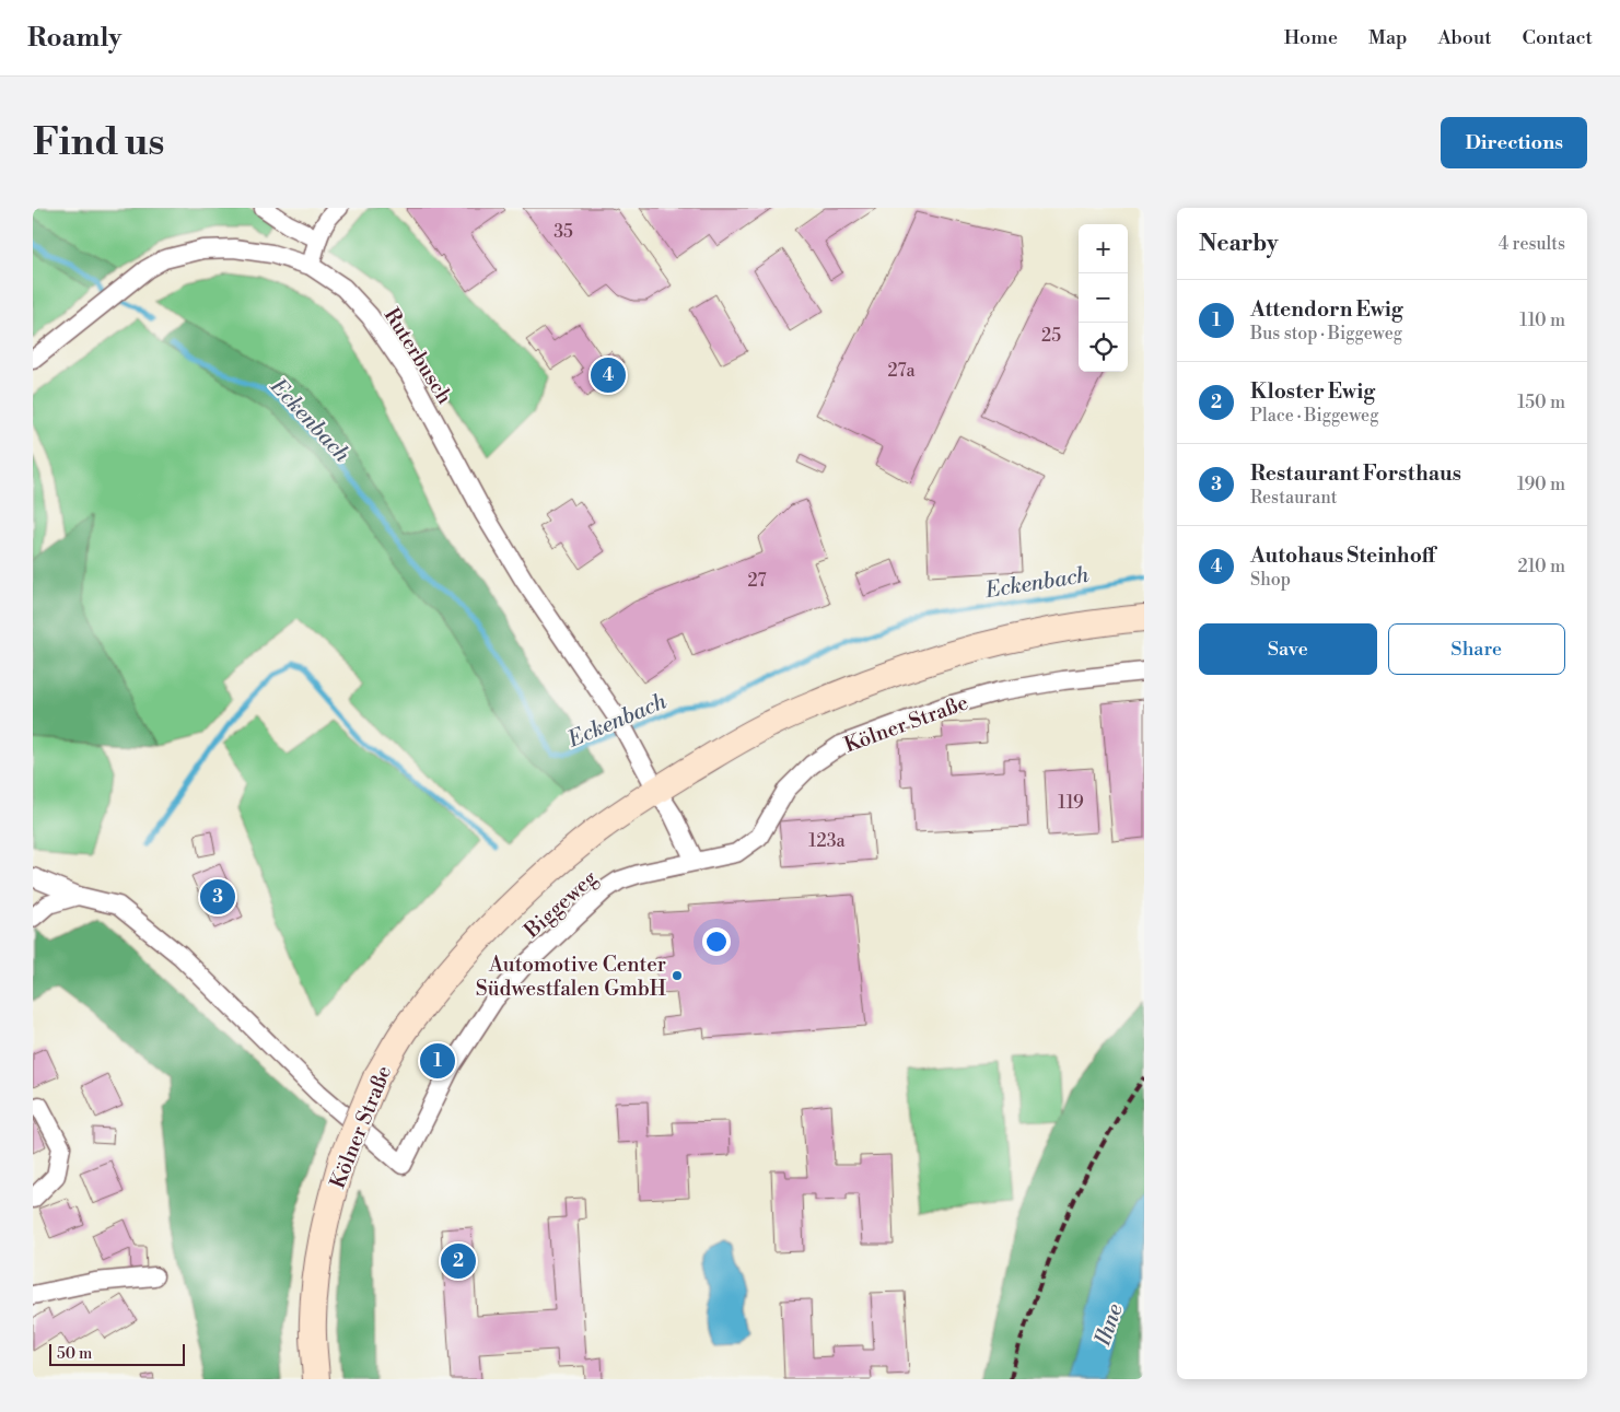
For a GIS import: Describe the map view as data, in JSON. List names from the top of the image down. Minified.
{"streets":{"main road":["Kölner Straße"],"street":["Ruterbusch","Biggeweg"]},"crossings":[["Ruterbusch","Kölner Straße"],["Kölner Straße","Biggeweg"]],"water":["Eckenbach","Ihne"],"places":["Automotive Center Südwestfalen GmbH"],"house_numbers":["35","25","27a","27","119","123a"],"scale_bar":"50 m","page":{"header":"Roamly","nav":["Home","Map","About","Contact"],"buttons":["Directions",["Save","Share"]],"title":"Find us","heading":["Nearby","4 results"],"map_buttons":["+","−"],"list":[{"mark":"1","name":"Attendorn Ewig","note":"Bus stop · Biggeweg","value":"110 m"},{"mark":"2","name":"Kloster Ewig","note":"Place · Biggeweg","value":"150 m"},{"mark":"3","name":"Restaurant Forsthaus","note":"Restaurant","value":"190 m"},{"mark":"4","name":"Autohaus Steinhoff","note":"Shop","value":"210 m"}],"pins":["4","3","1","2"],"scale":"50 m"}}
